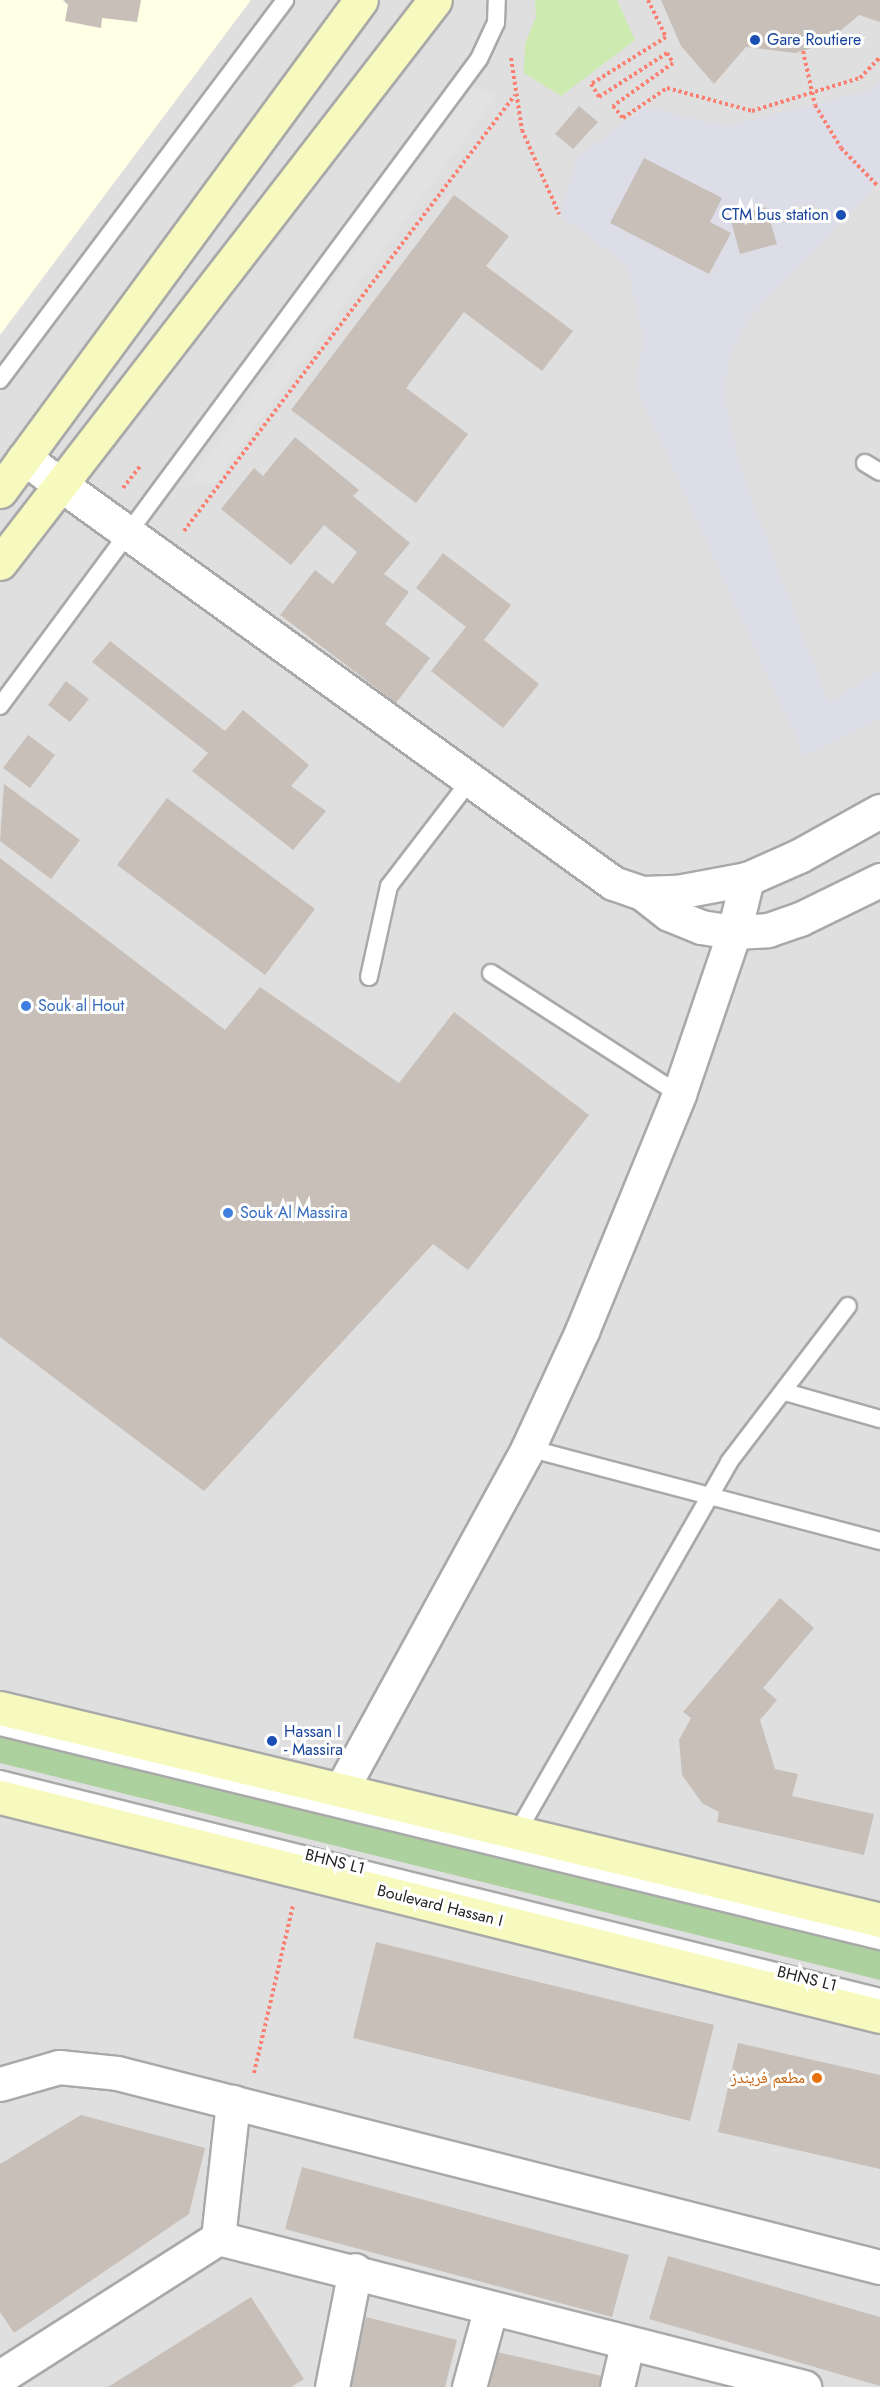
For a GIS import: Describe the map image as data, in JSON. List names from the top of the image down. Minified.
{"streets":{"main road":["Boulevard Hassan I"],"lane":["BHNS L1"]},"places":["Gare Routiere","CTM bus station","Souk al Hout","Souk Al Massira","Hassan I - Massira","مطعم فريندز"]}
